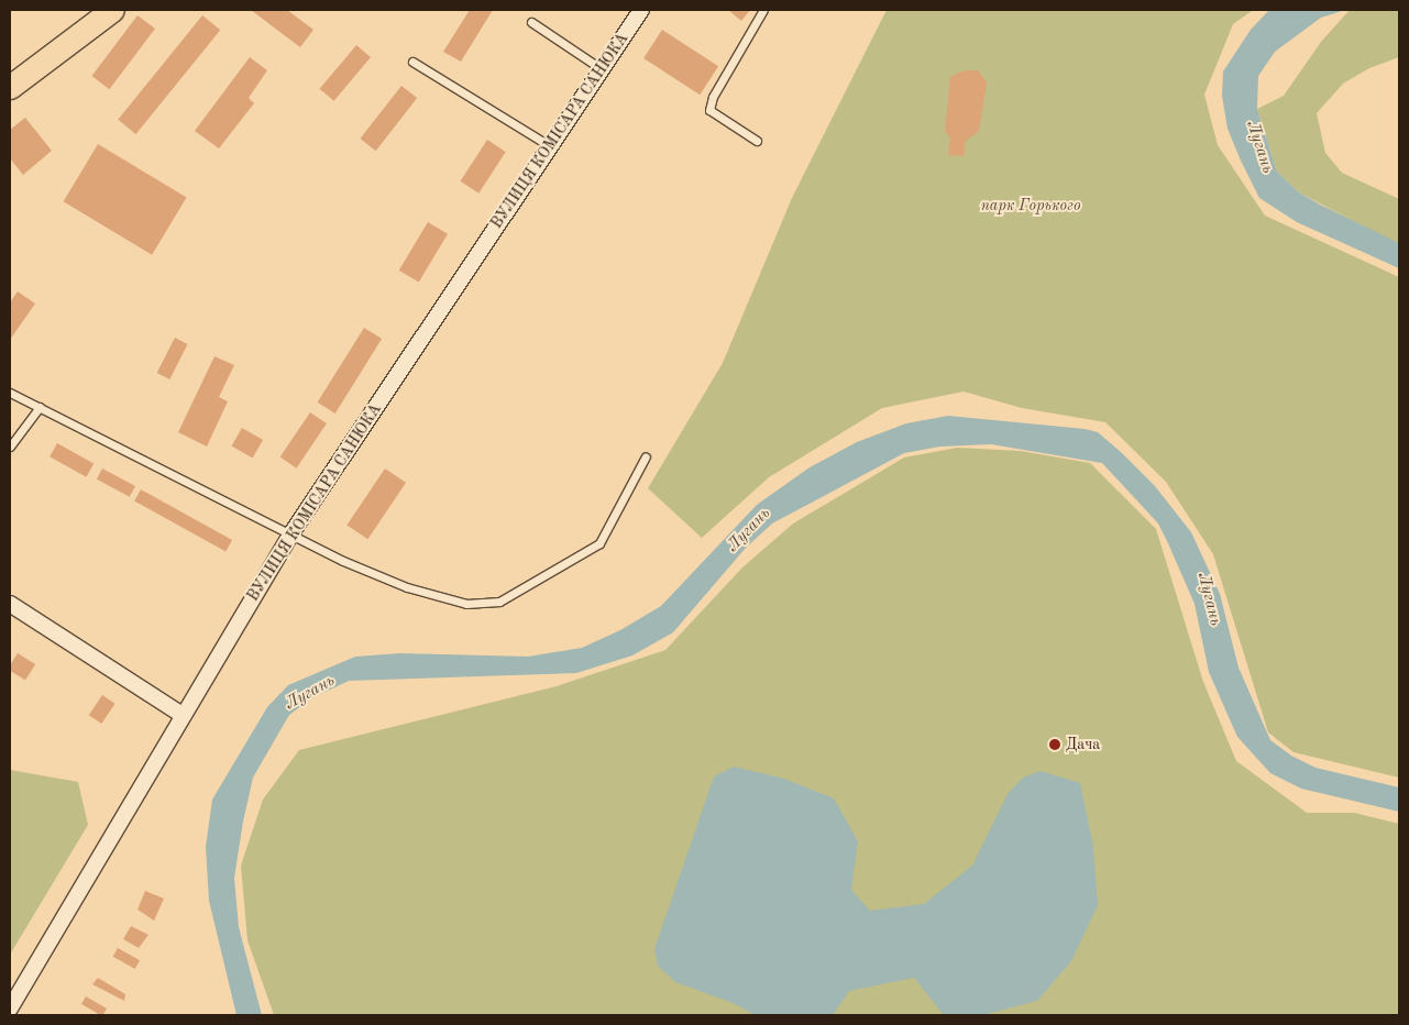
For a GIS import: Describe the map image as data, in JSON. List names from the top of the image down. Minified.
{"streets":{"street":["ВУЛИЦЯ КОМІСАРА САНЮКА"]},"water":["Лугань"],"parks":["парк Горького"],"places":["Дача"]}
